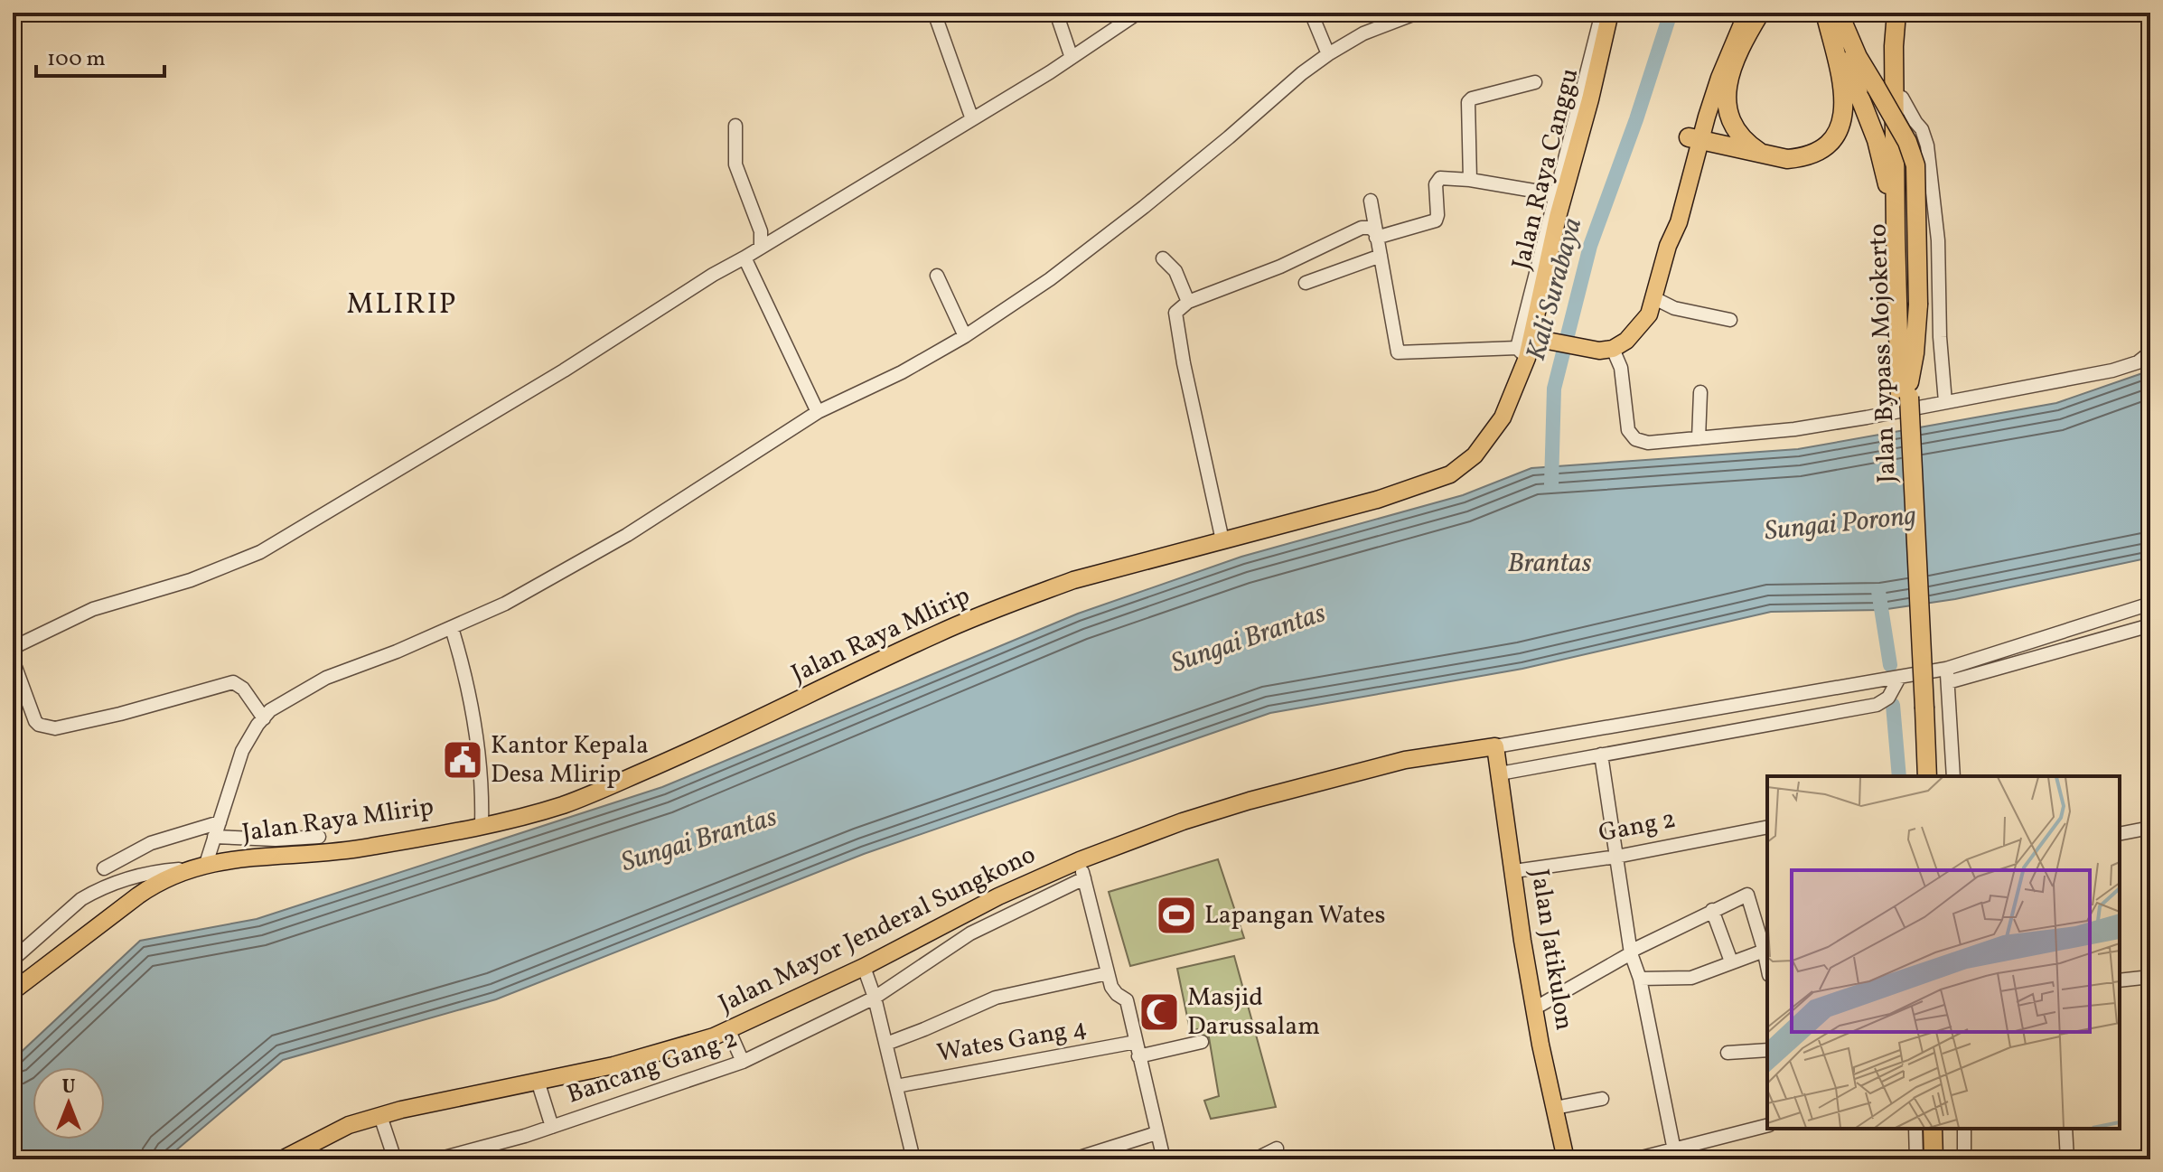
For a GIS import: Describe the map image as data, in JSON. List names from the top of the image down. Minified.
{"streets":{"highway":["Jalan Bypass Mojokerto"],"main road":["Jalan Raya Canggu","Jalan Raya Mlirip","Jalan Mayor Jenderal Sungkono","Jalan Jatikulon"],"street":["Gang 2","Wates Gang 4","Bancang Gang 2"]},"crossings":[["Jalan Raya Canggu","Jalan Raya Mlirip"],["Gang 2","Jalan Jatikulon"],["Jalan Mayor Jenderal Sungkono","Jalan Jatikulon"]],"districts":["MLIRIP"],"water":["Kali Surabaya","Sungai Porong","Brantas","Sungai Brantas"],"places":{"public building":["Kantor Kepala Desa Mlirip"],"sports":["Lapangan Wates"],"mosque":["Masjid Darussalam"]},"scale_bar":"100 m","north":"top"}
